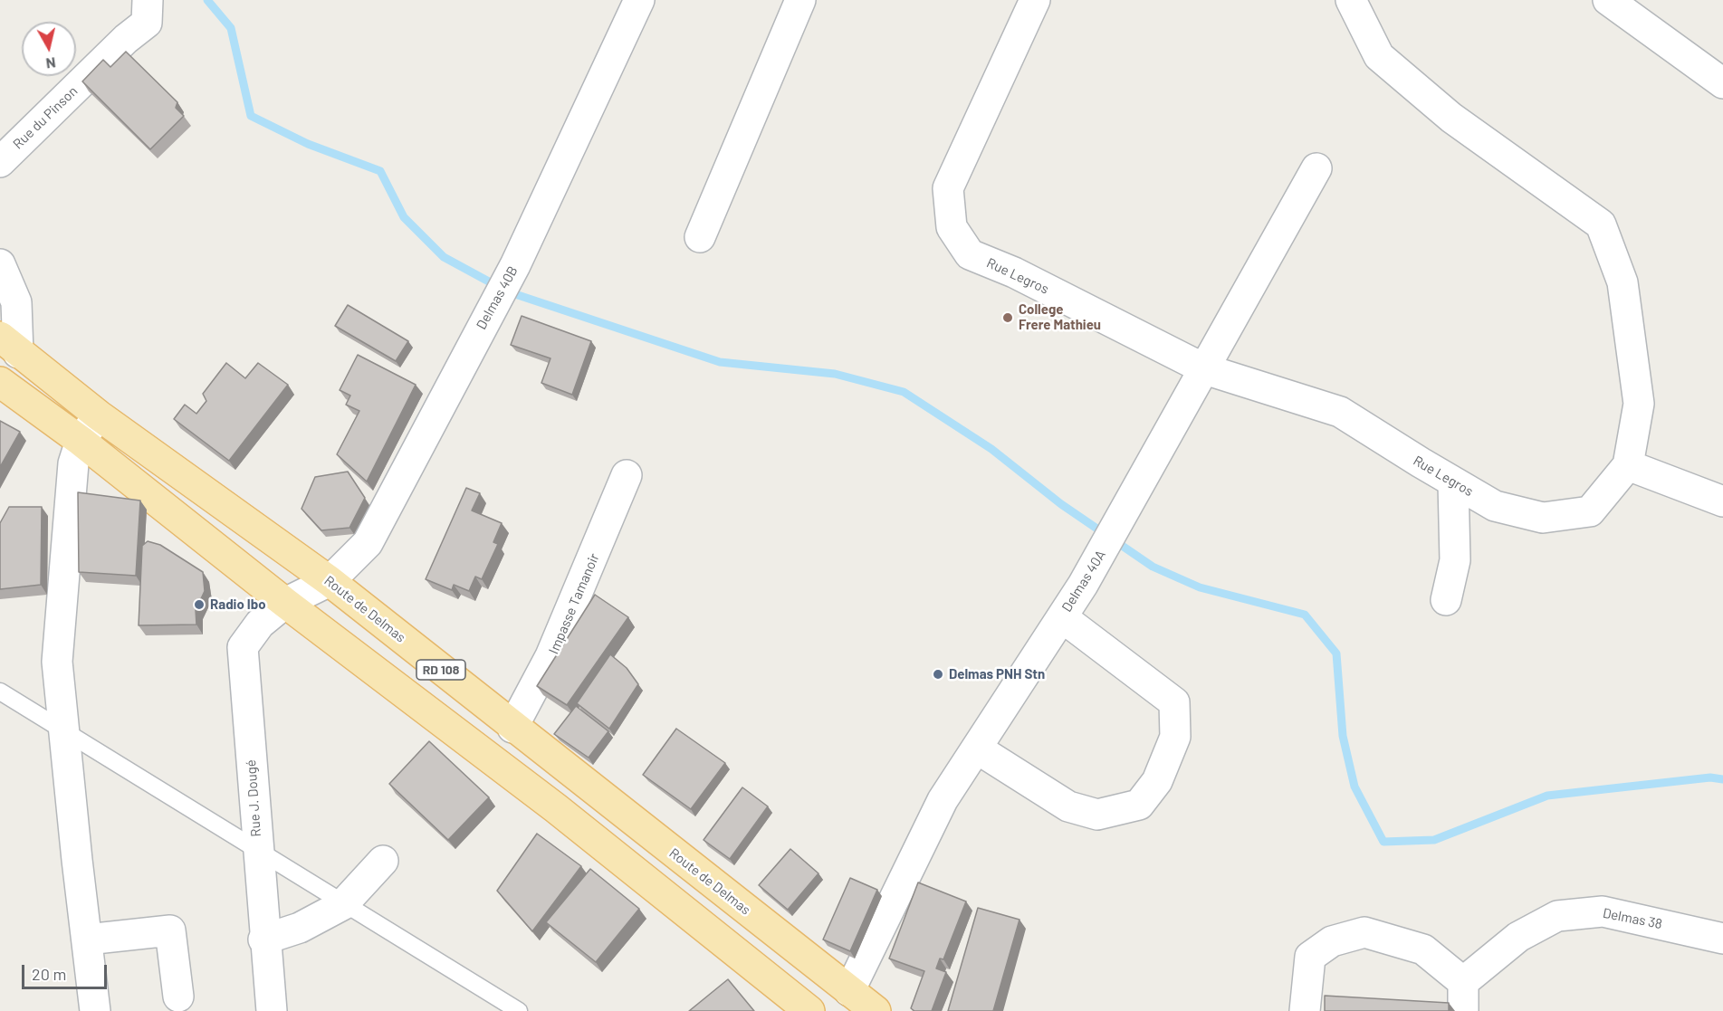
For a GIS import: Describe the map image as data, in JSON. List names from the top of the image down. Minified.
{"streets":{"main road":["Route de Delmas","RD 108"],"street":["Rue du Pinson","Rue Legros","Delmas 40B","Delmas 40A","Impasse Tamanoir","Rue J. Dougé","Delmas 38"]},"crossings":[["Rue Legros","Delmas 40A"],["Delmas 40B","Route de Delmas"],["Delmas 40B","RD 108"],["Delmas 40B","Rue J. Dougé"],["Delmas 40A","Route de Delmas"],["Impasse Tamanoir","Route de Delmas"],["RD 108","Rue J. Dougé"]],"places":["College Frere Mathieu","Radio Ibo","Delmas PNH Stn"],"scale_bar":"20 m","north":"bottom"}
